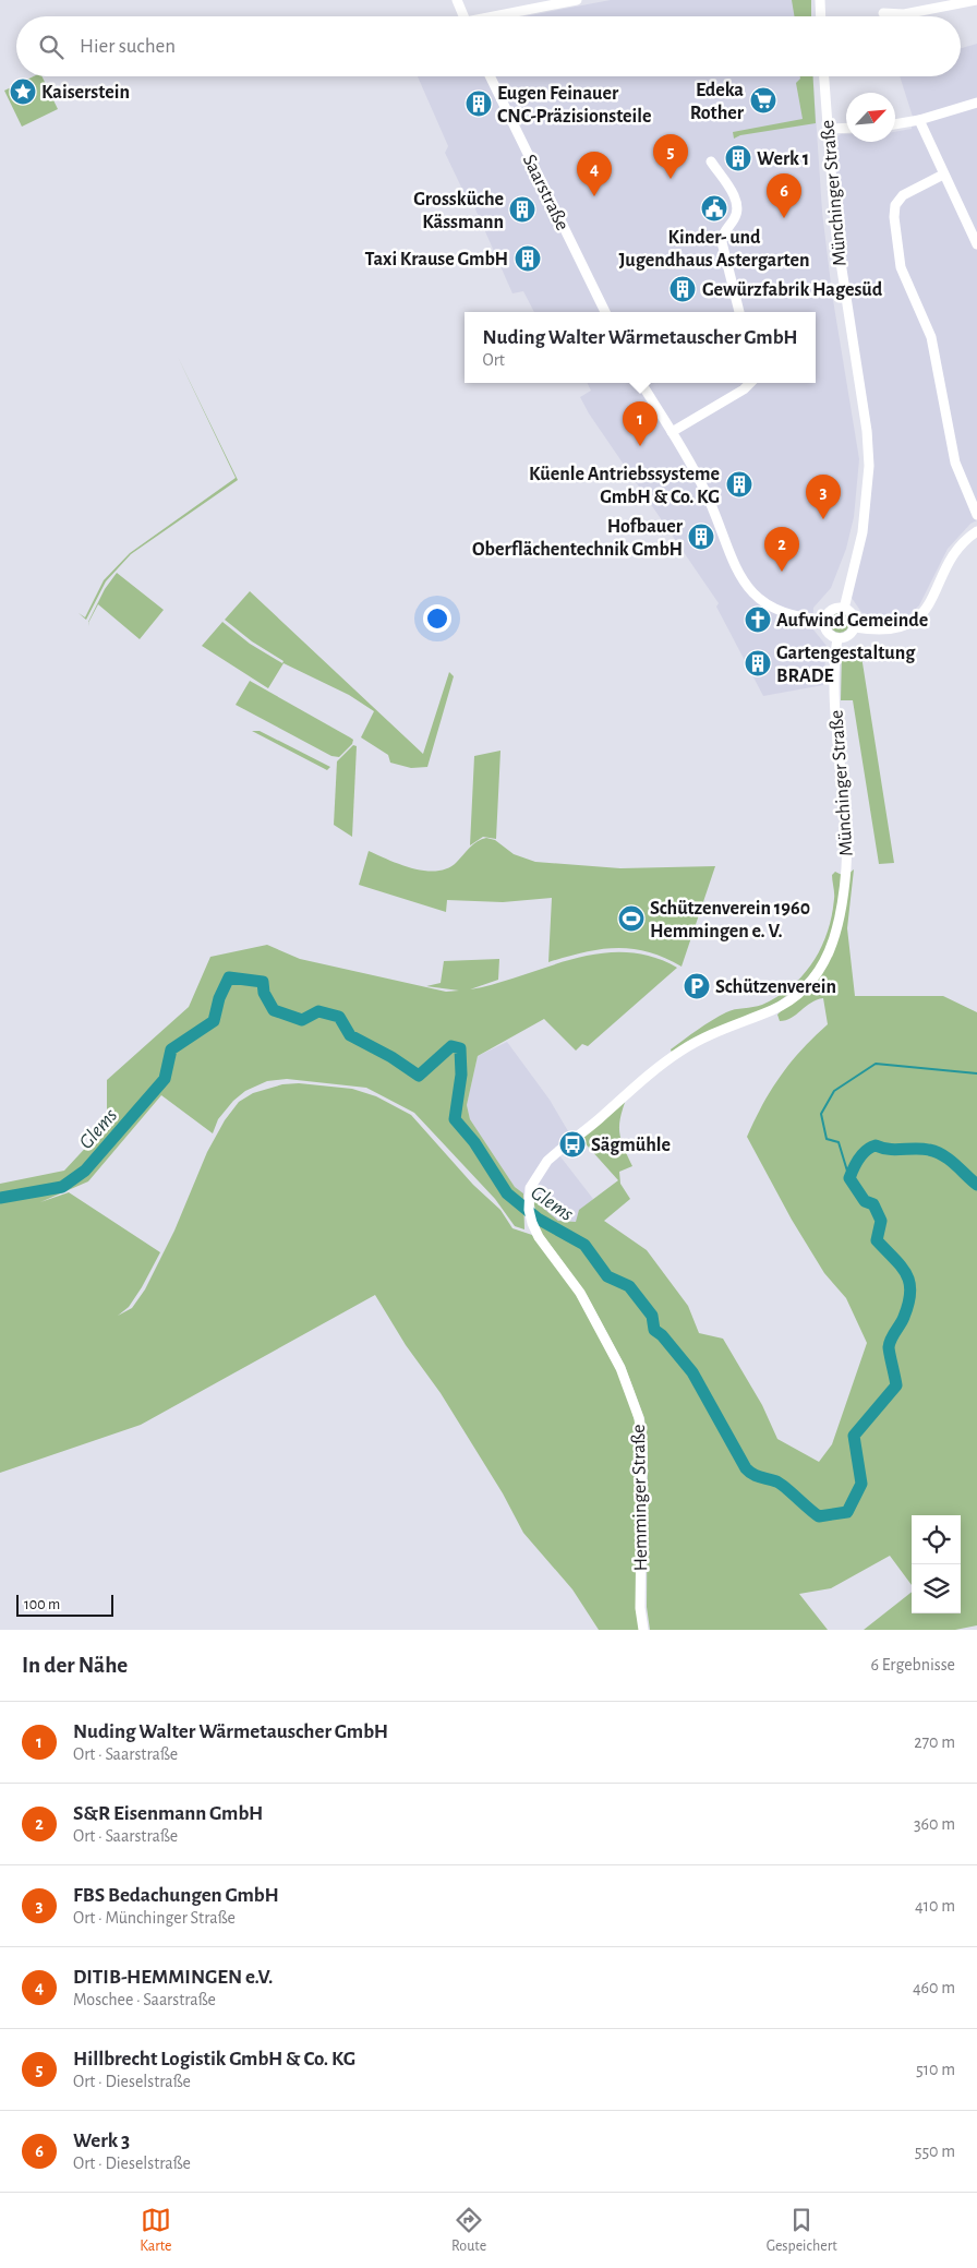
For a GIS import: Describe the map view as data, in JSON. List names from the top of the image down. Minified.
{"streets":{"street":["Saarstraße","Münchinger Straße","Hemminger Straße"]},"crossings":[["Münchinger Straße","Hemminger Straße"]],"water":["Glems"],"places":{"place":["Kaiserstein"],"supermarket":["Edeka Rother"],"building":["Eugen Feinauer CNC-Präzisionsteile","Werk 1","Grossküche Kässmann","Taxi Krause GmbH","Gewürzfabrik Hagesüd","Küenle Antriebssysteme GmbH & Co. KG","Hofbauer Oberflächentechnik GmbH","Gartengestaltung BRADE"],"public building":["Kinder- und Jugendhaus Astergarten"],"church":["Aufwind Gemeinde"],"sports":["Schützenverein 1960 Hemmingen e. V."],"parking":["Schützenverein"],"bus stop":["Sägmühle"]},"scale_bar":"100 m","north":"top right","page":{"search":"Hier suchen","pins":["5","4","6","1","3","2"],"popup":["Nuding Walter Wärmetauscher GmbH","Ort"],"scale":"100 m","heading":["In der Nähe","6 Ergebnisse"],"list":[{"mark":"1","name":"Nuding Walter Wärmetauscher GmbH","note":"Ort · Saarstraße","value":"270 m"},{"mark":"2","name":"S&R Eisenmann GmbH","note":"Ort · Saarstraße","value":"360 m"},{"mark":"3","name":"FBS Bedachungen GmbH","note":"Ort · Münchinger Straße","value":"410 m"},{"mark":"4","name":"DITIB-HEMMINGEN e.V.","note":"Moschee · Saarstraße","value":"460 m"},{"mark":"5","name":"Hillbrecht Logistik GmbH & Co. KG","note":"Ort · Dieselstraße","value":"510 m"},{"mark":"6","name":"Werk 3","note":"Ort · Dieselstraße","value":"550 m"}],"nav":["Karte","Route","Gespeichert"]}}
